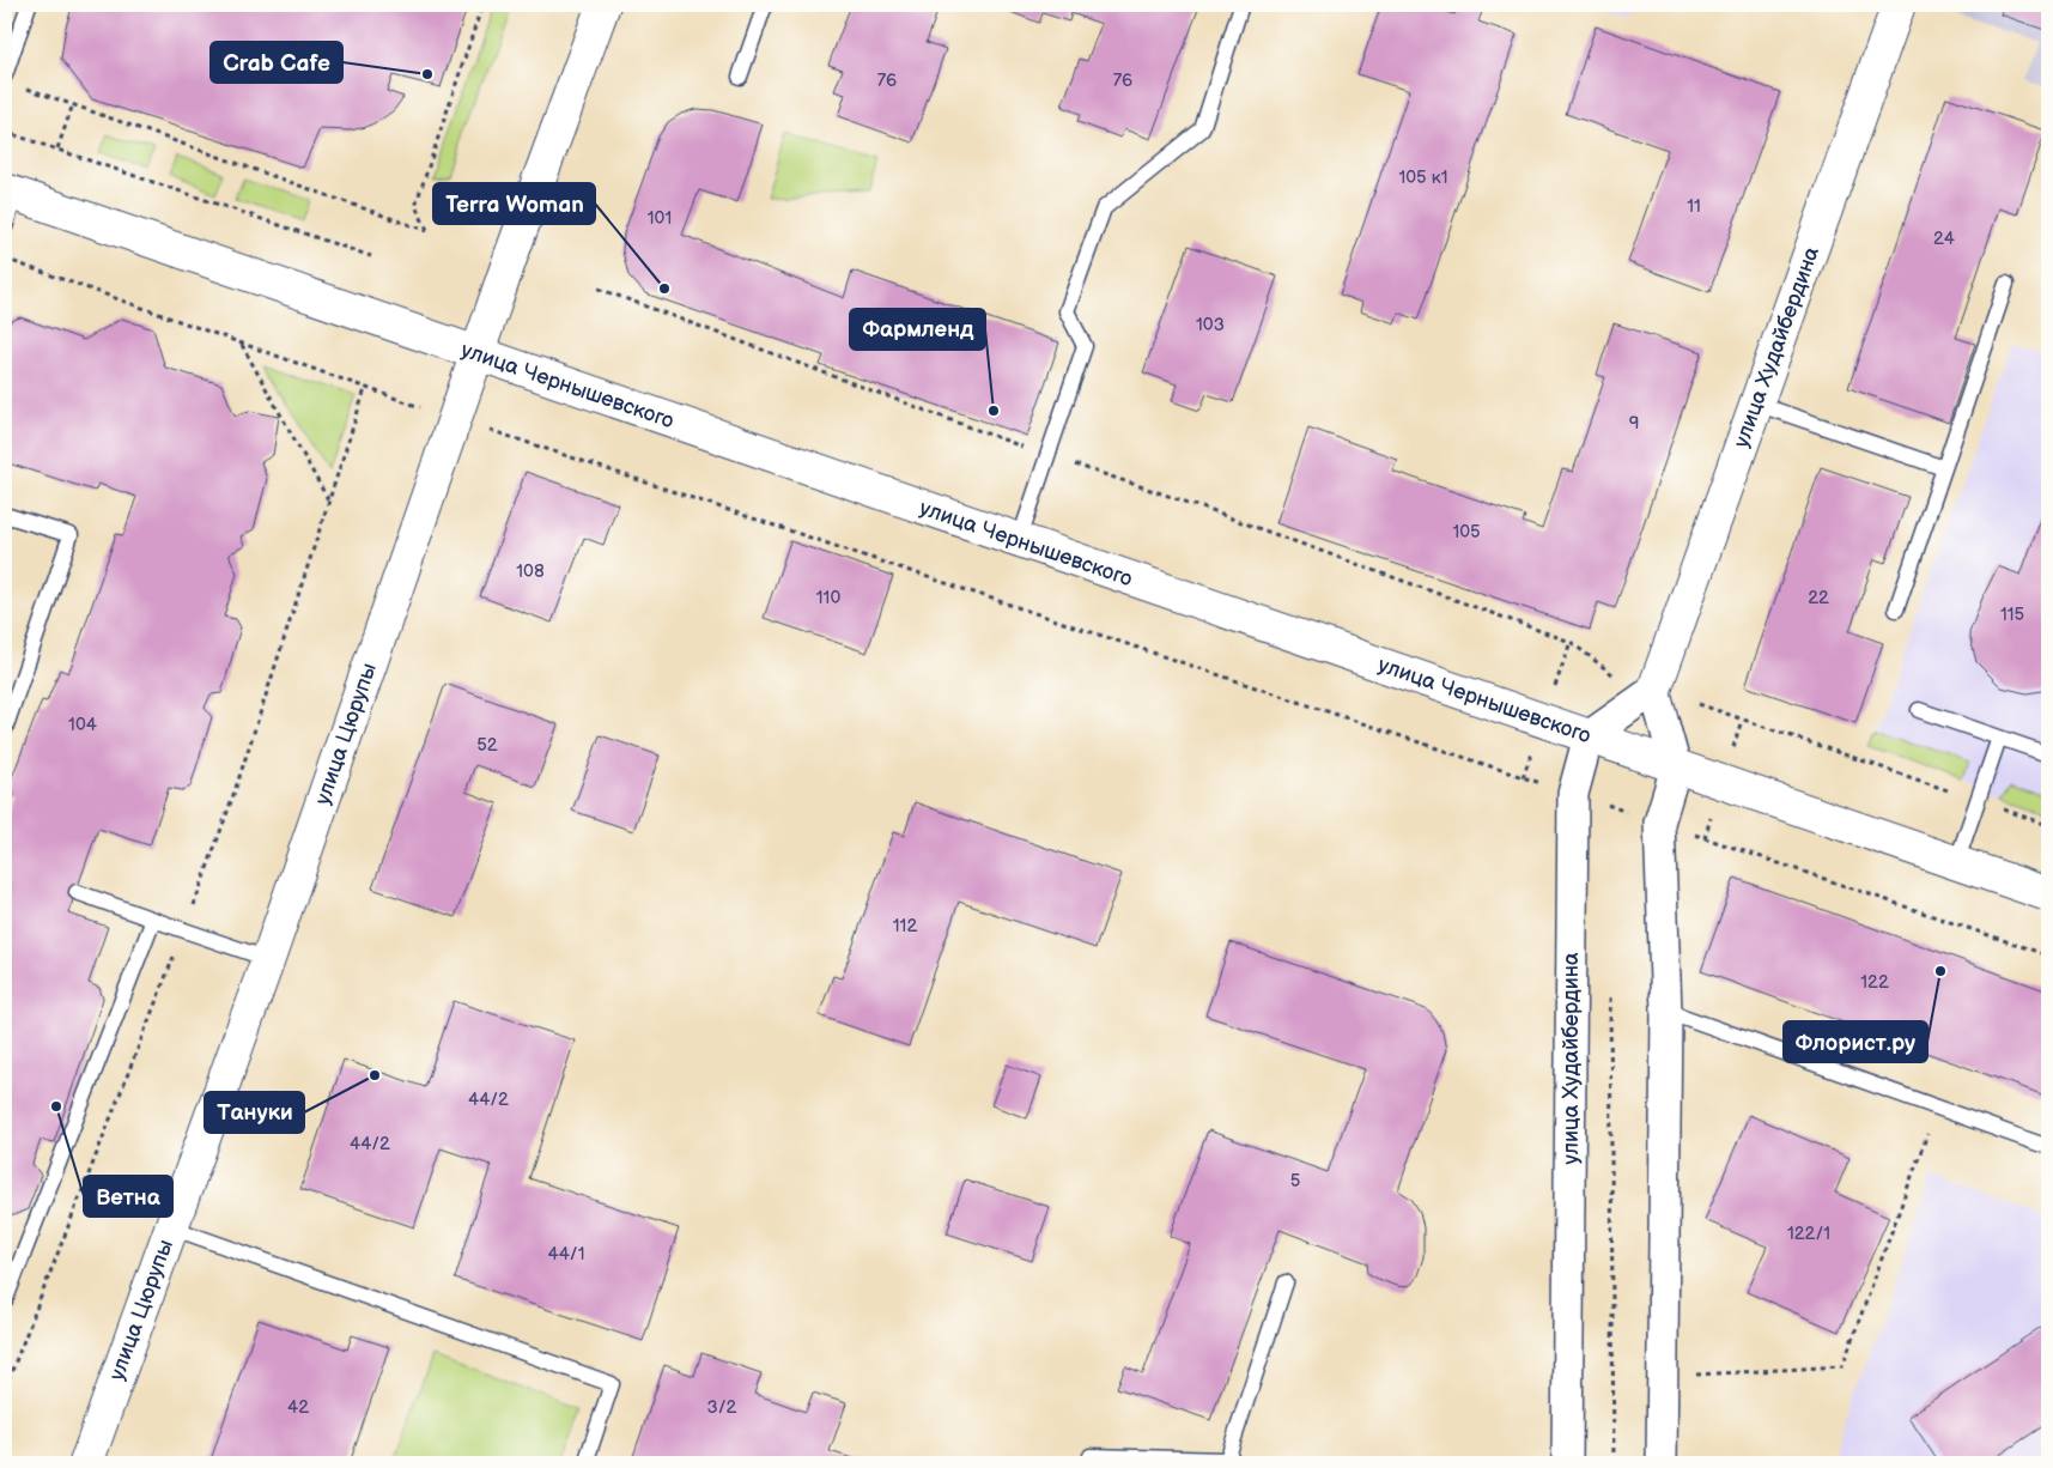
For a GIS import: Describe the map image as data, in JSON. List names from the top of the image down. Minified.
{"streets":{"street":["улица Худайбердина","улица Чернышевского","улица Цюрупы"]},"crossings":[["улица Худайбердина","улица Чернышевского"],["улица Чернышевского","улица Цюрупы"]],"places":["Crab Cafe","Terra Woman","Фармленд","Флорист.ру","Тануки","Ветна"],"house_numbers":["76","76","105 к1","11","101","24","103","9","105","108","110","22","115","104","52","112","122","44/2","44/2","5","122/1","44/1","42","3/2"]}
